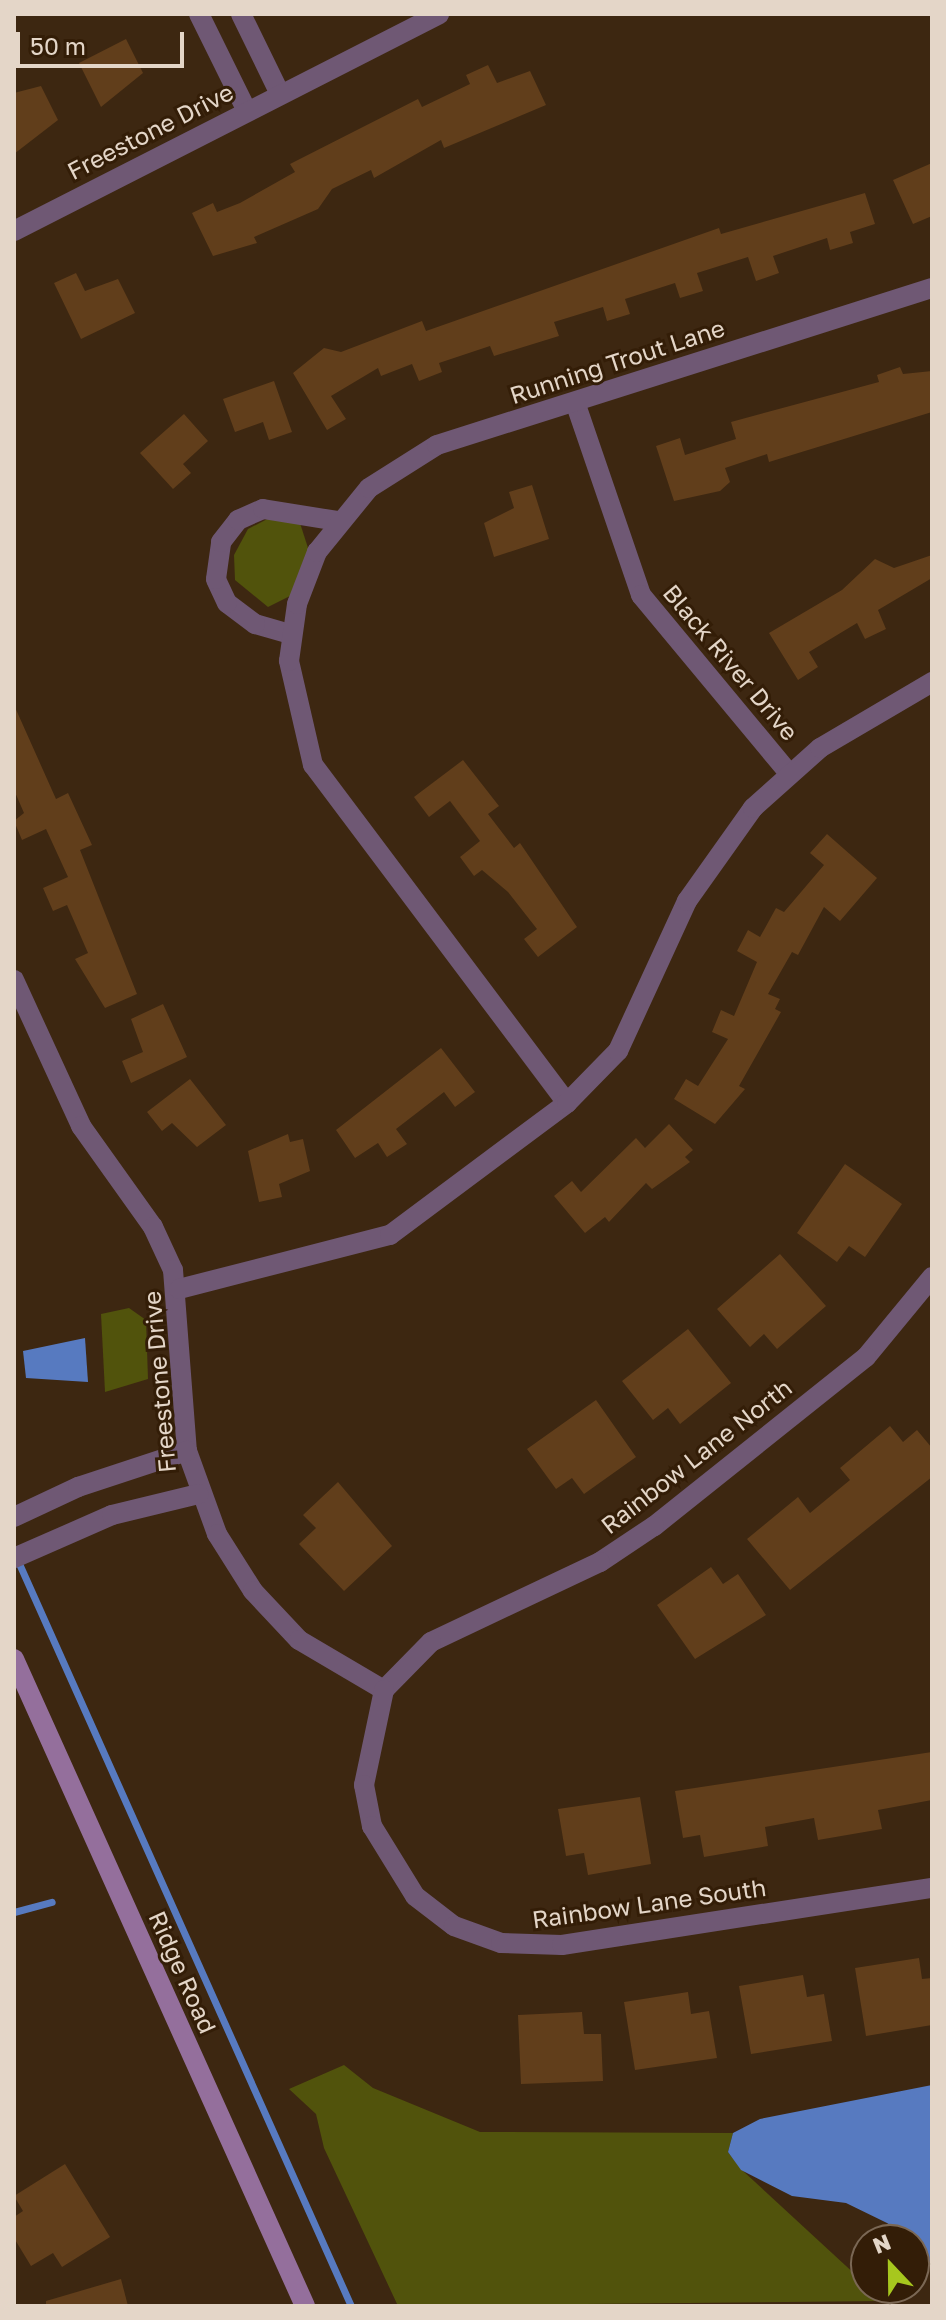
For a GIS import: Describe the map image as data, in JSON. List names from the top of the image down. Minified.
{"streets":{"street":["Freestone Drive","Running Trout Lane","Black River Drive","Rainbow Lane North","Rainbow Lane South","Ridge Road"]},"crossings":[["Freestone Drive","Rainbow Lane North"],["Freestone Drive","Rainbow Lane South"],["Running Trout Lane","Black River Drive"],["Rainbow Lane North","Rainbow Lane South"]],"scale_bar":"50 m","north":"top"}
